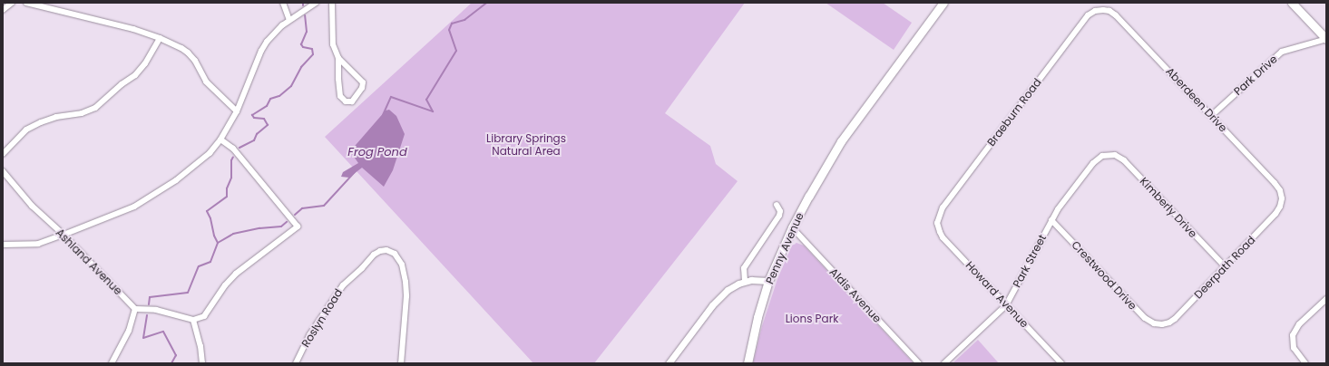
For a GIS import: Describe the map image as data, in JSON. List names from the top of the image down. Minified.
{"streets":{"main road":["Penny Avenue"],"street":["Park Drive","Aberdeen Drive","Braeburn Road","Kimberly Drive","Park Street","Ashland Avenue","Deerpath Road","Crestwood Drive","Howard Avenue","Aldis Avenue","Roslyn Road"]},"crossings":[["Park Drive","Aberdeen Drive"],["Aberdeen Drive","Braeburn Road"],["Aberdeen Drive","Deerpath Road"],["Braeburn Road","Howard Avenue"],["Kimberly Drive","Park Street"],["Kimberly Drive","Deerpath Road"],["Penny Avenue","Aldis Avenue"],["Park Street","Crestwood Drive"],["Park Street","Howard Avenue"],["Deerpath Road","Crestwood Drive"]],"water":["Frog Pond"],"parks":["Library Springs Natural Area","Lions Park"]}
